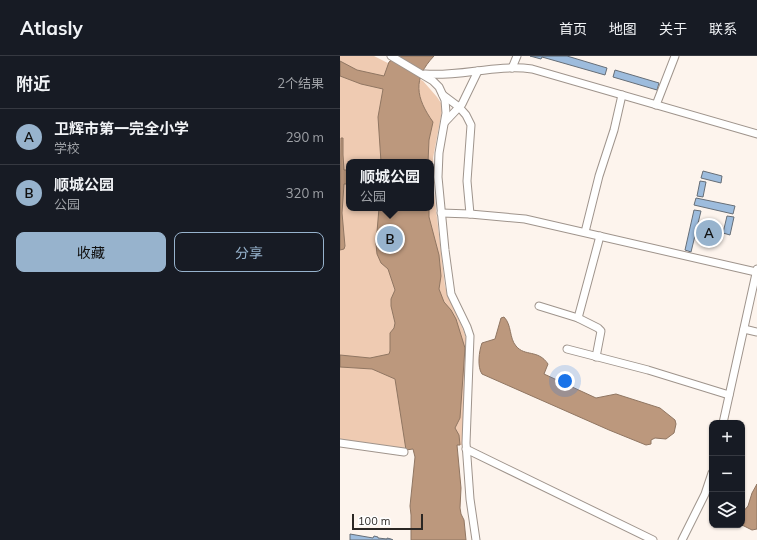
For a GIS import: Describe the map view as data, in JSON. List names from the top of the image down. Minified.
{"scale_bar":"100 m","page":{"header":"Atlasly","nav":["首页","地图","关于","联系"],"heading":["附近","2个结果"],"list":[{"mark":"A","name":"卫辉市第一完全小学","note":"学校","value":"290 m"},{"mark":"B","name":"顺城公园","note":"公园","value":"320 m"}],"popup":["顺城公园","公园"],"pins":["A","B"],"buttons":["收藏","分享"],"map_buttons":["+","−"],"scale":"100 m"}}
